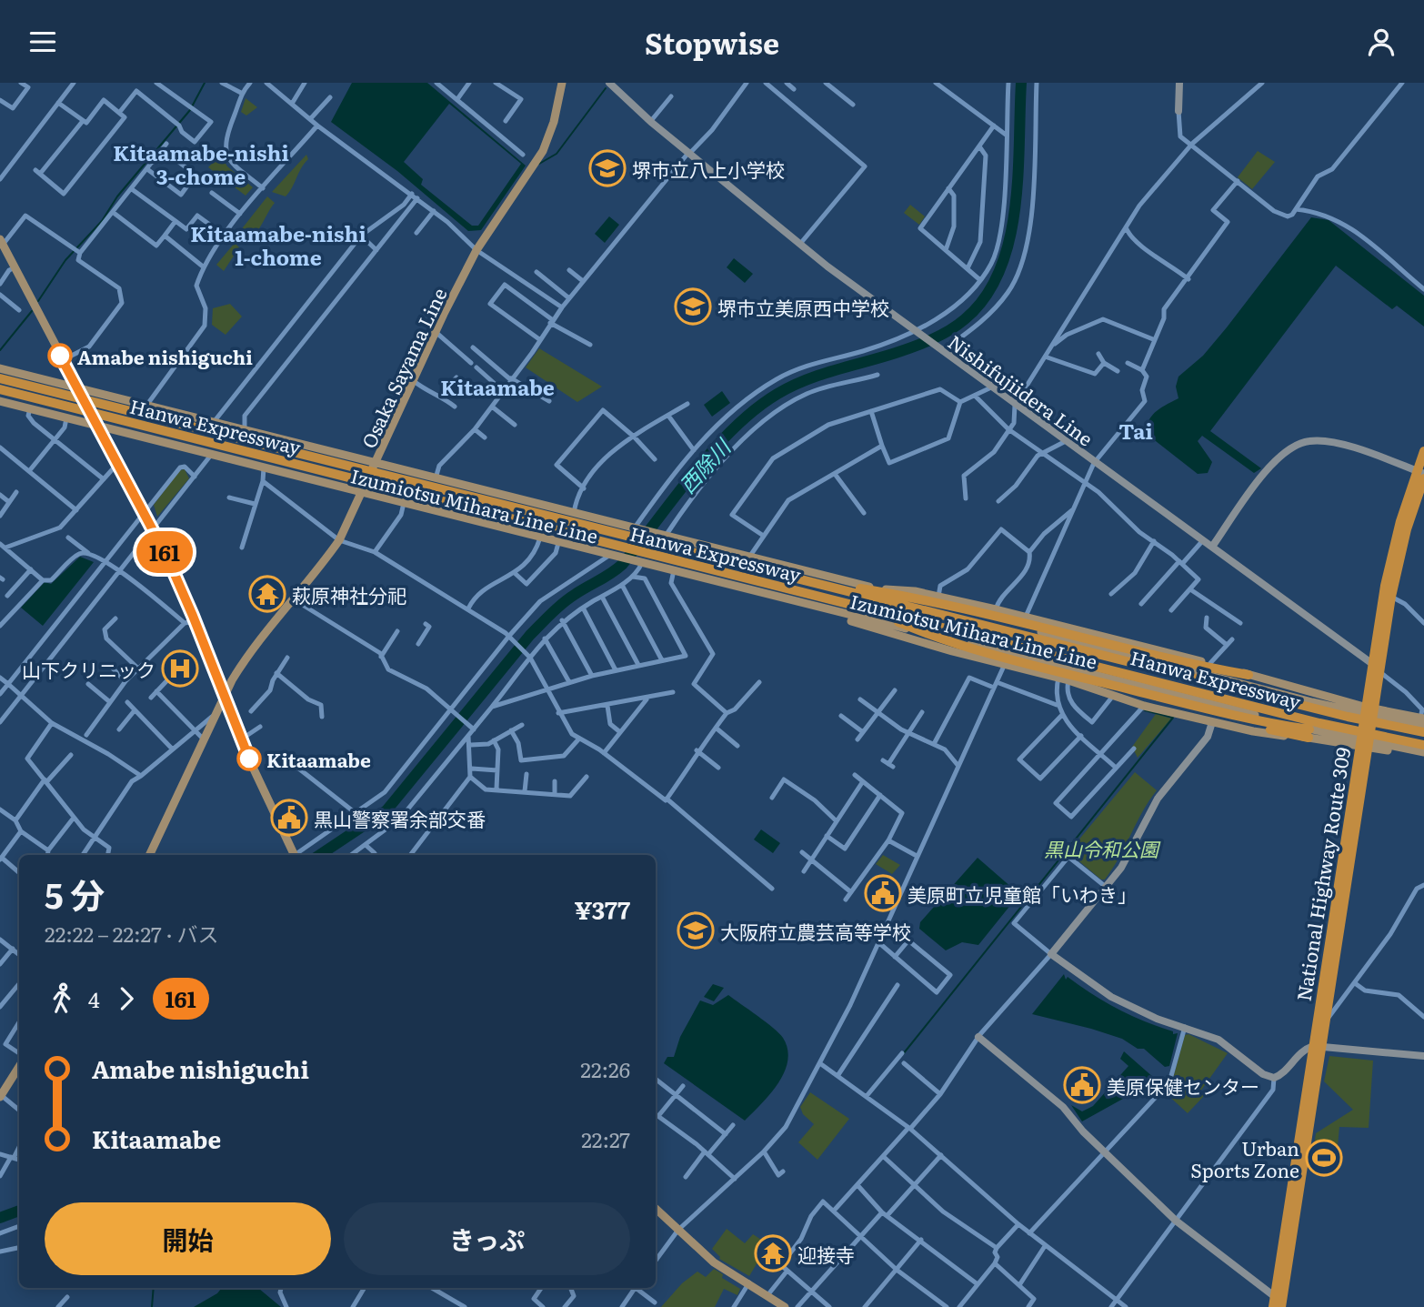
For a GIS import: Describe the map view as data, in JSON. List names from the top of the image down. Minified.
{"streets":{"highway":["Hanwa Expressway","National Highway Route 309"],"main road":["Osaka Sayama Line","Izumiotsu Mihara Line Line"],"street":["Nishifujiidera Line"]},"crossings":[["Osaka Sayama Line","Izumiotsu Mihara Line Line"],["Nishifujiidera Line","National Highway Route 309"],["Hanwa Expressway","Izumiotsu Mihara Line Line"]],"districts":["Kitaamabe-nishi 3-chome","Kitaamabe-nishi 1-chome","Kitaamabe","Tai"],"water":["西除川"],"parks":["黒山令和公園"],"places":{"school or university":["堺市立八上小学校","堺市立美原西中学校","大阪府立農芸高等学校"],"other":["Amabe nishiguchi","Kitaamabe"],"temple":["萩原神社分祀","迎接寺"],"hospital":["山下クリニック"],"public building":["黒山警察署余部交番","美原町立児童館「いわき」","美原保健センター"],"sports":["Urban Sports Zone"]},"lines":["bus line 161"],"page":{"header":"Stopwise","on_map":"161","heading":["5 分","22:22 – 22:27 · バス","¥377"],"legs":["4","161"],"list":[{"name":"Amabe nishiguchi","value":"22:26"},{"name":"Kitaamabe","value":"22:27"}],"buttons":["開始","きっぷ"]}}
